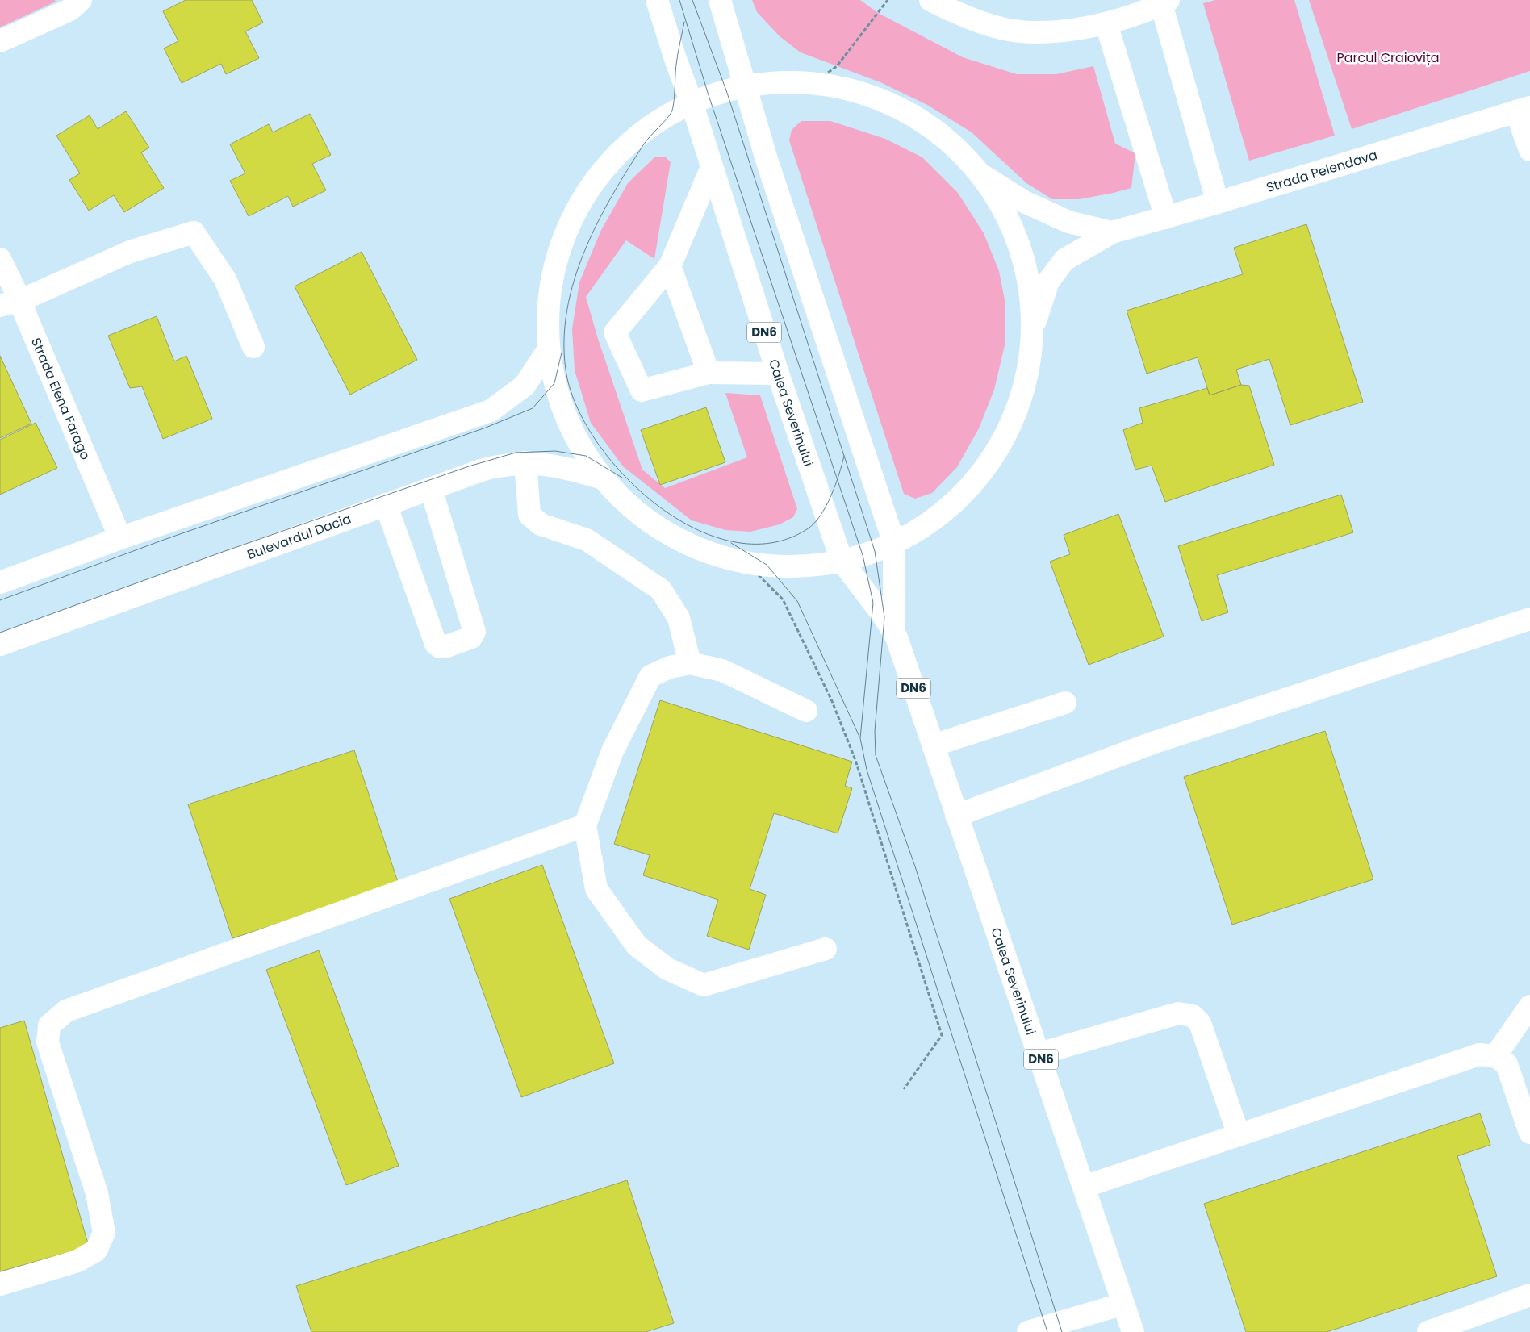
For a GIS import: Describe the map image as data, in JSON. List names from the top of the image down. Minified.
{"streets":{"main road":["Strada Pelendava","DN6","Strada Elena Farago","Calea Severinului","Bulevardul Dacia"]},"crossings":[["Strada Pelendava","Calea Severinului"]],"parks":["Parcul Craiovița"]}
